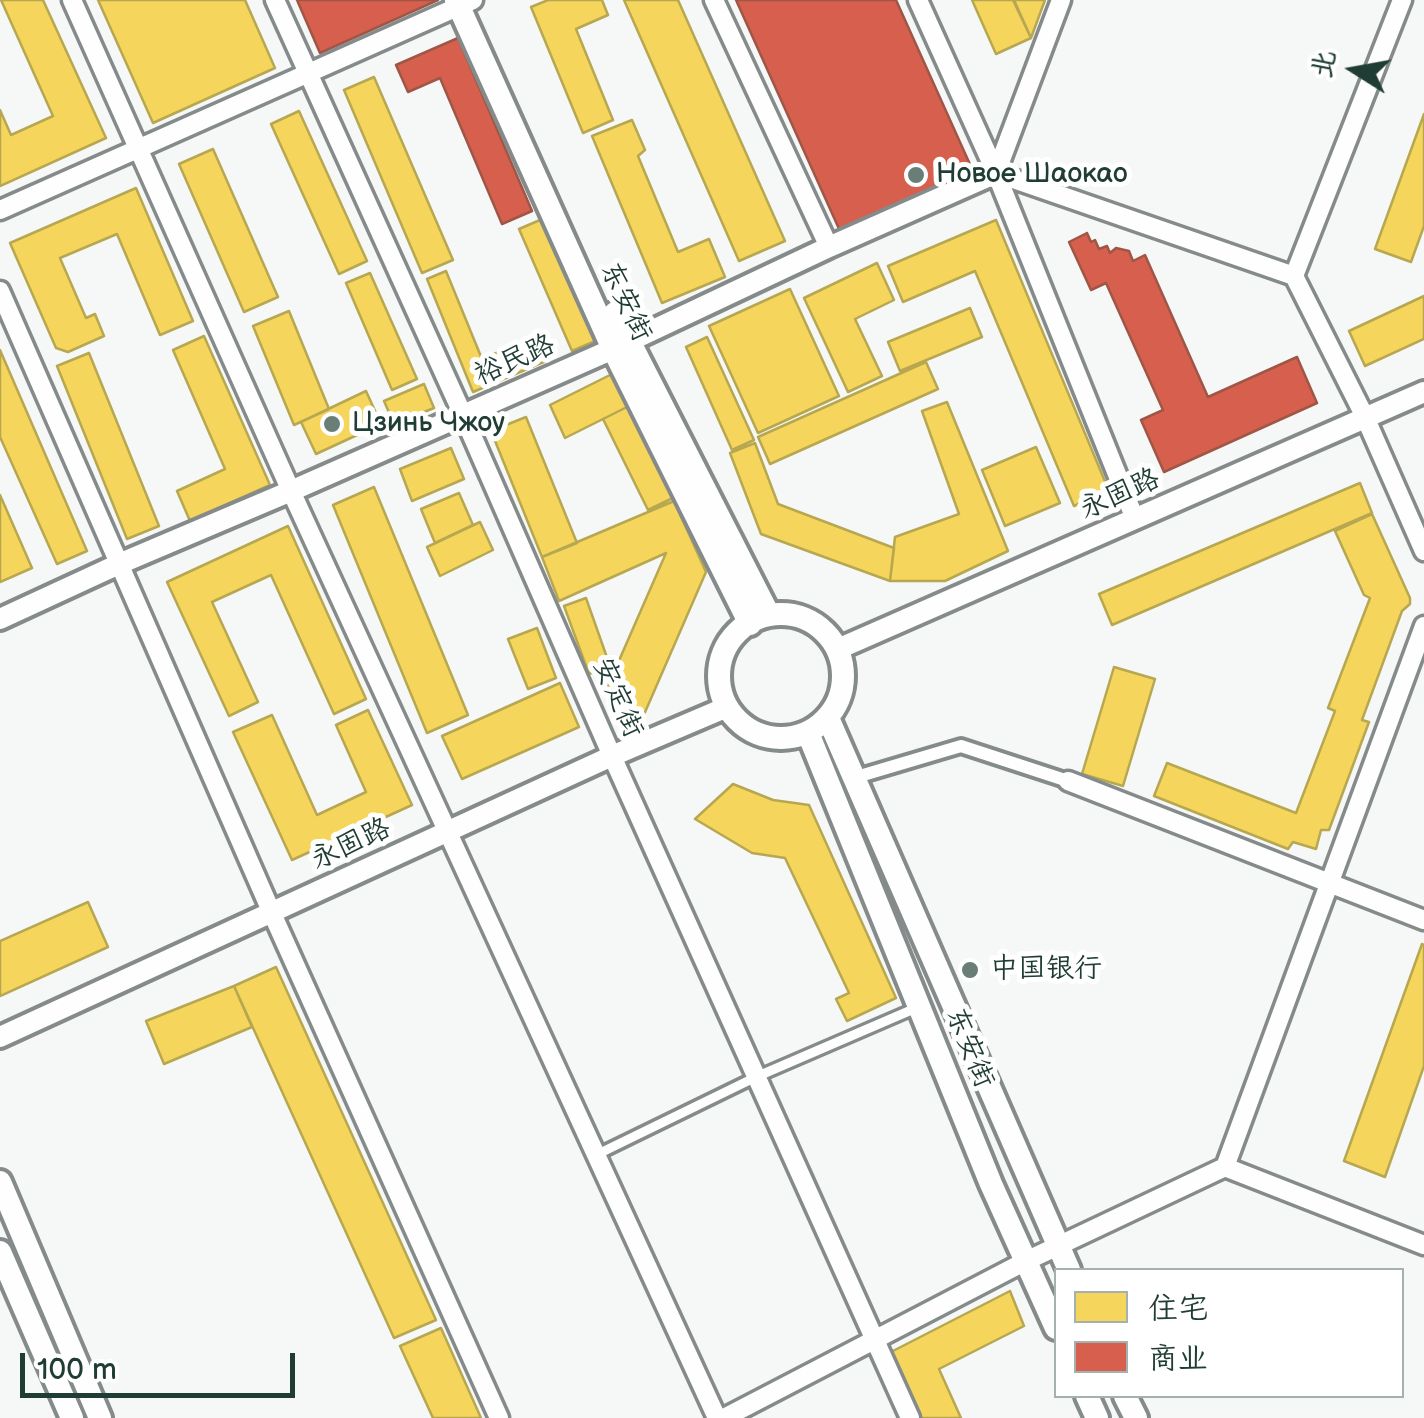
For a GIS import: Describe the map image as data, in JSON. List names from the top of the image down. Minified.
{"streets":{"main road":["东安街"],"street":["裕民路","永固路","安定街"]},"crossings":[["东安街","裕民路"],["东安街","永固路"],["裕民路","安定街"],["永固路","安定街"]],"places":["Новое Шаокао","Цзинь Чжоу","中国银行"],"legend":["住宅","商业"],"scale_bar":"100 m","north":"left"}
